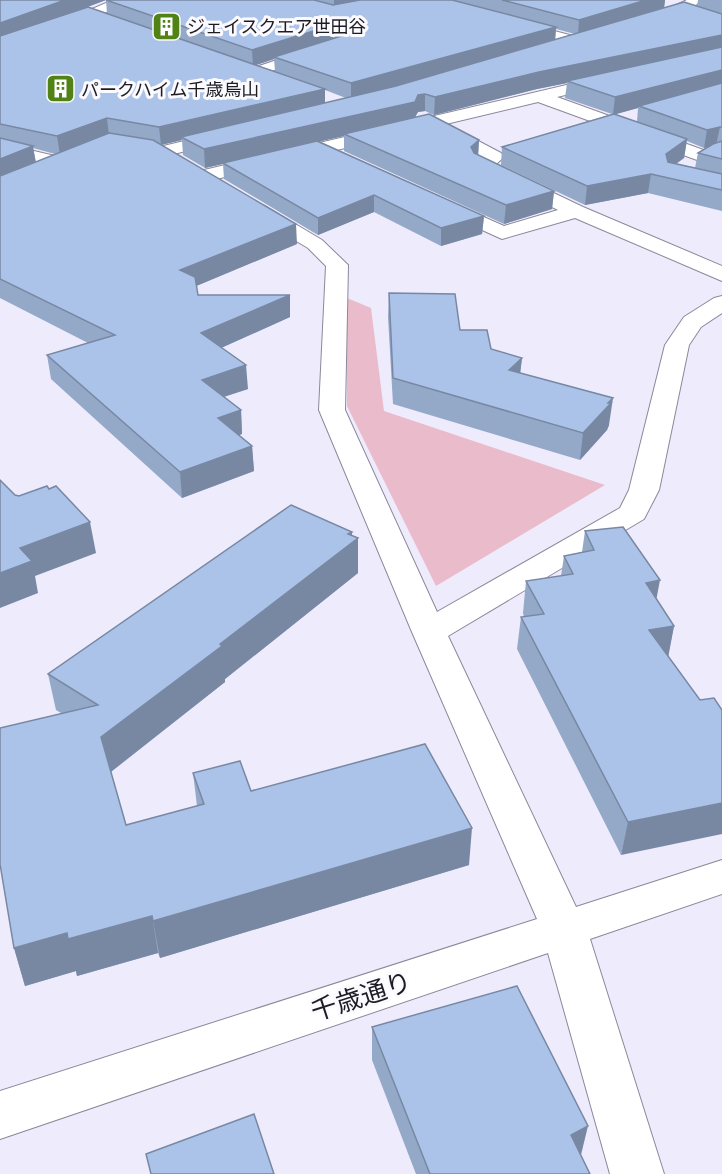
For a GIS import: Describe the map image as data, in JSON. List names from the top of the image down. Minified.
{"streets":{"street":["千歳通り"]},"places":{"building":["ジェイスクエア世田谷","パークハイム千歳烏山"]}}
